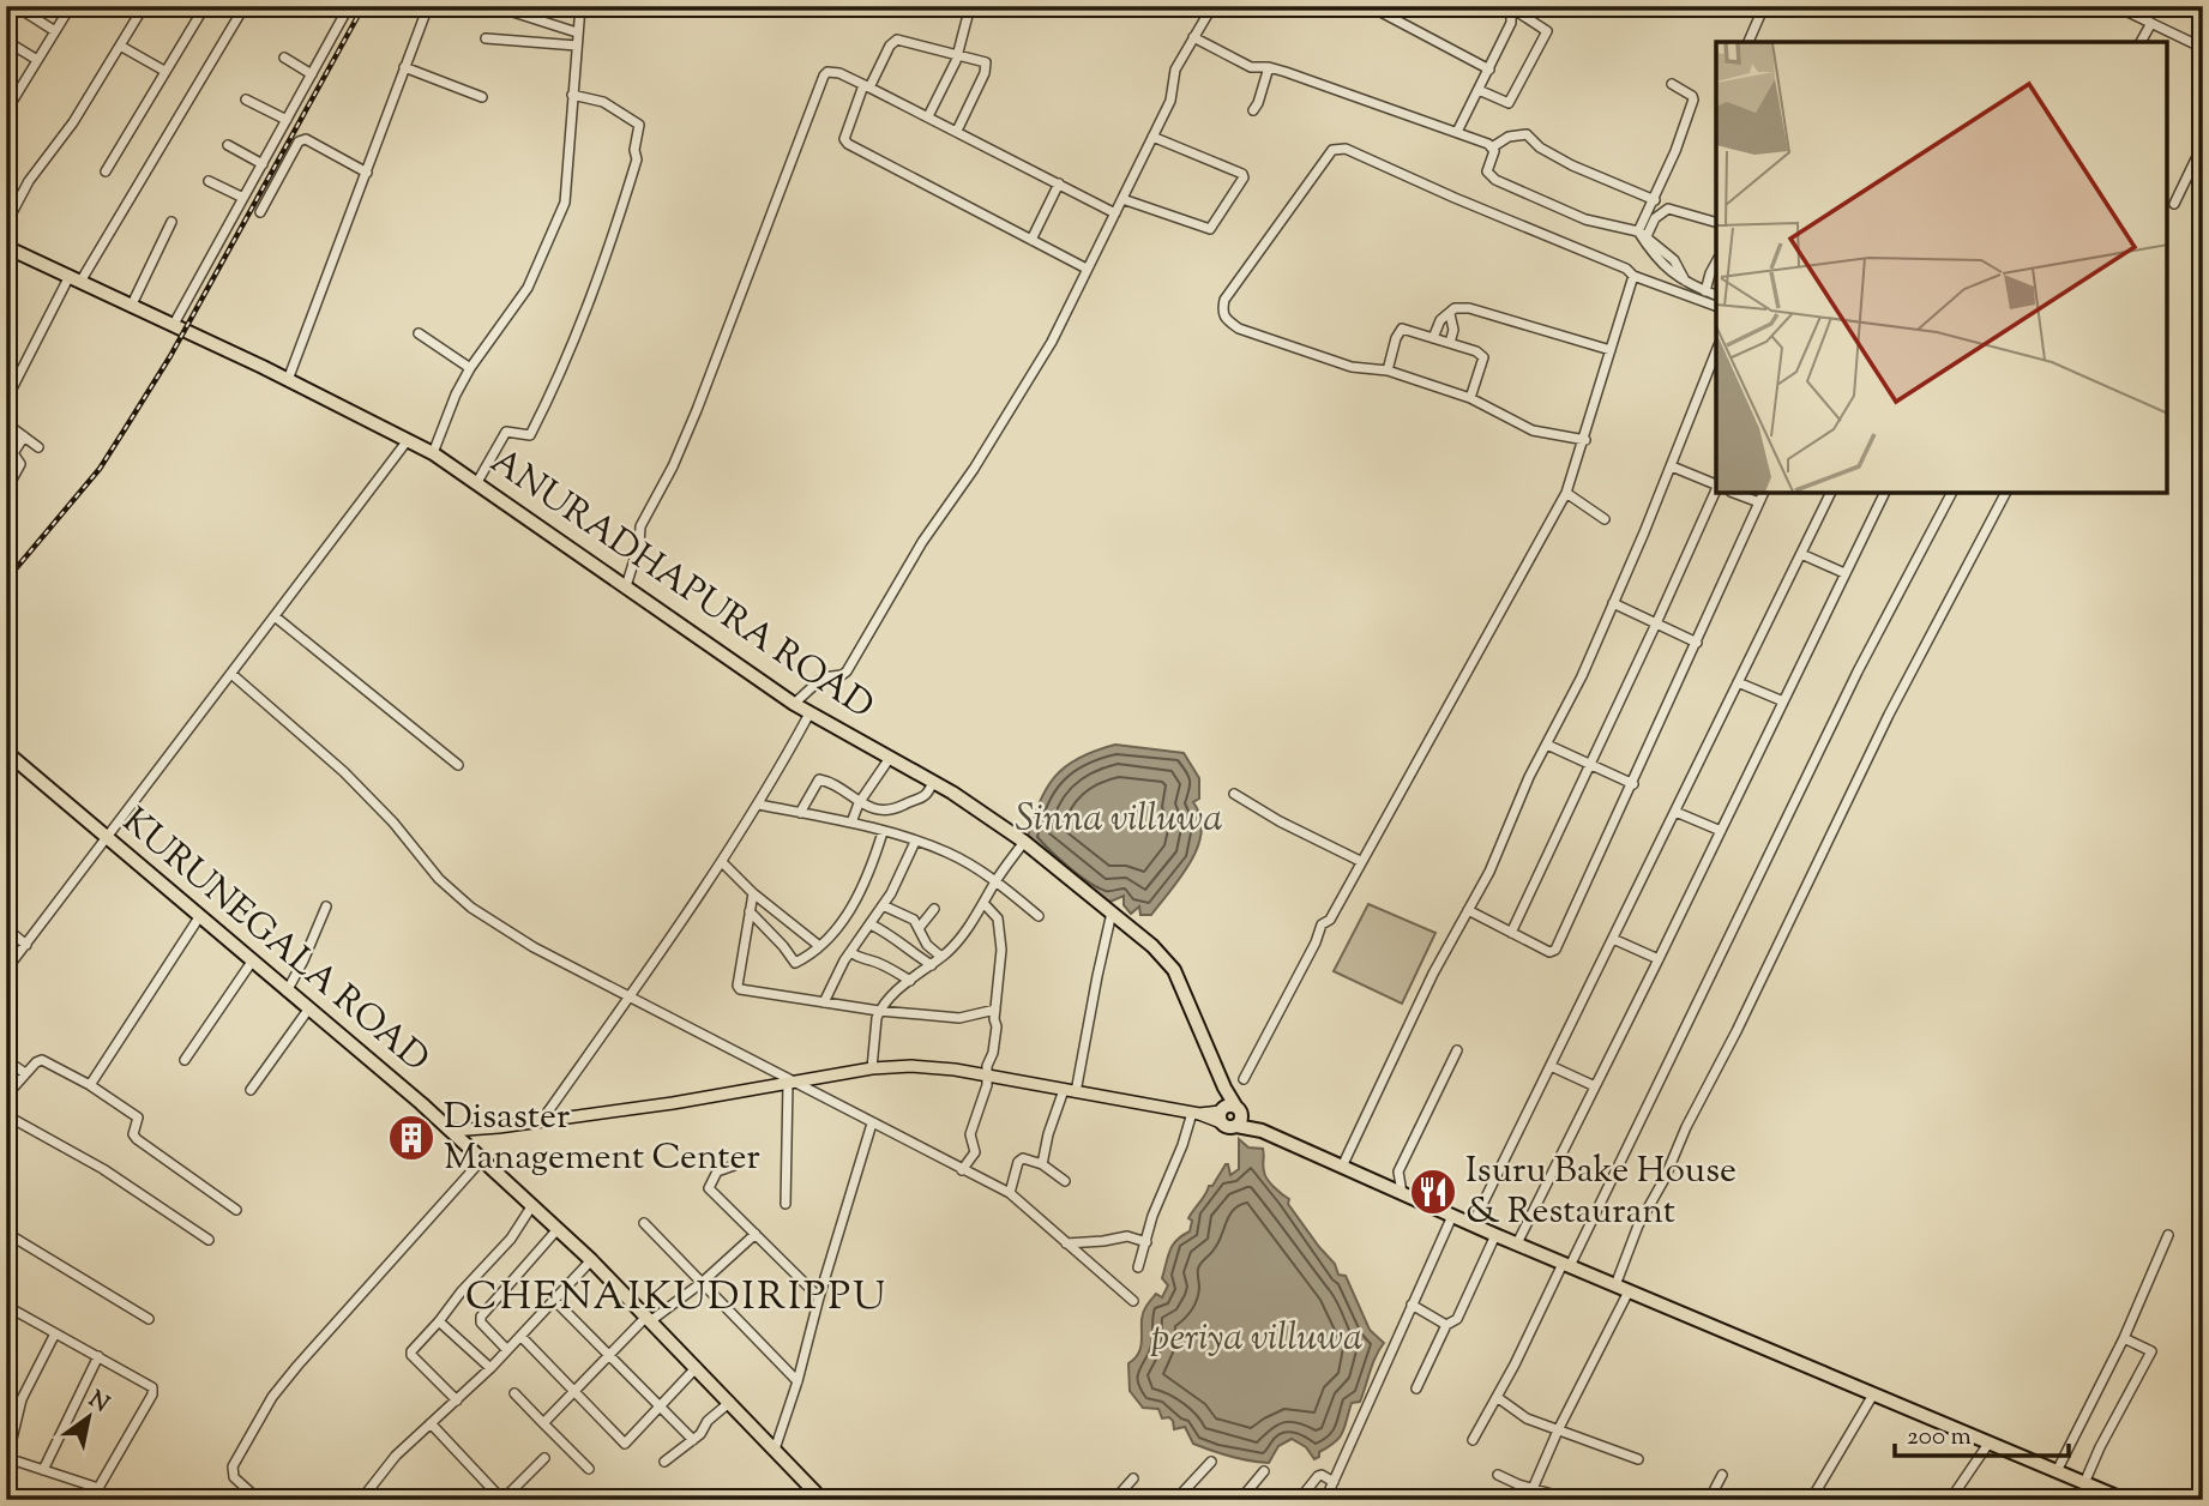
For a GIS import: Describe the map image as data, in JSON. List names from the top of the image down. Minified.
{"streets":{"highway":["ANURADHAPURA ROAD","KURUNEGALA ROAD"]},"districts":["CHENAIKUDIRIPPU"],"water":["Sinna villuwa","periya villuwa"],"places":{"building":["Disaster Management Center"],"restaurant":["Isuru Bake House & Restaurant"]},"scale_bar":"200 m","north":"top right"}
